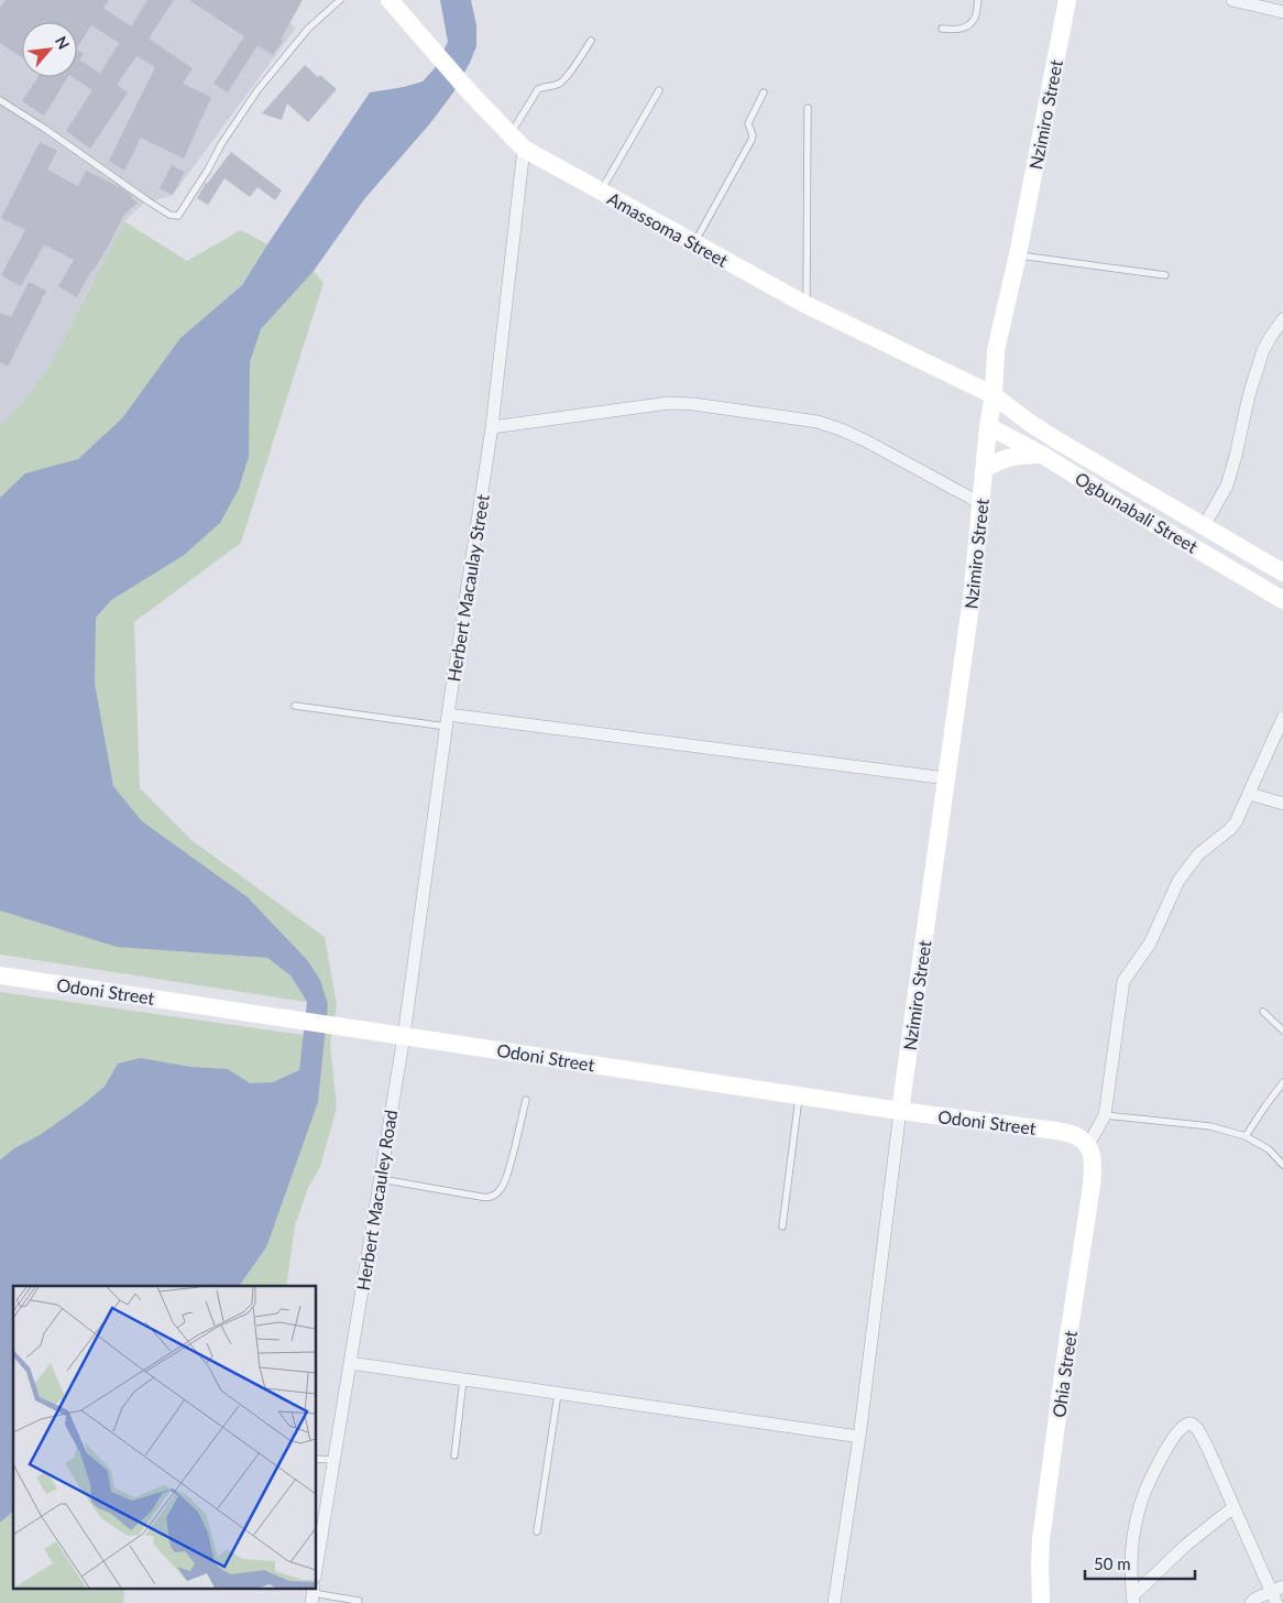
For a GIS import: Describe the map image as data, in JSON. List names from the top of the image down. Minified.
{"streets":{"street":["Nzimiro Street","Amassoma Street","Ogbunabali Street","Herbert Macaulay Street","Odoni Street","Herbert Macauley Road","Ohia Street"]},"crossings":[["Nzimiro Street","Amassoma Street"],["Nzimiro Street","Ogbunabali Street"],["Nzimiro Street","Odoni Street"],["Amassoma Street","Ogbunabali Street"],["Amassoma Street","Herbert Macaulay Street"],["Herbert Macaulay Street","Odoni Street"],["Herbert Macaulay Street","Herbert Macauley Road"],["Odoni Street","Herbert Macauley Road"],["Odoni Street","Ohia Street"]],"scale_bar":"50 m","north":"top right"}
